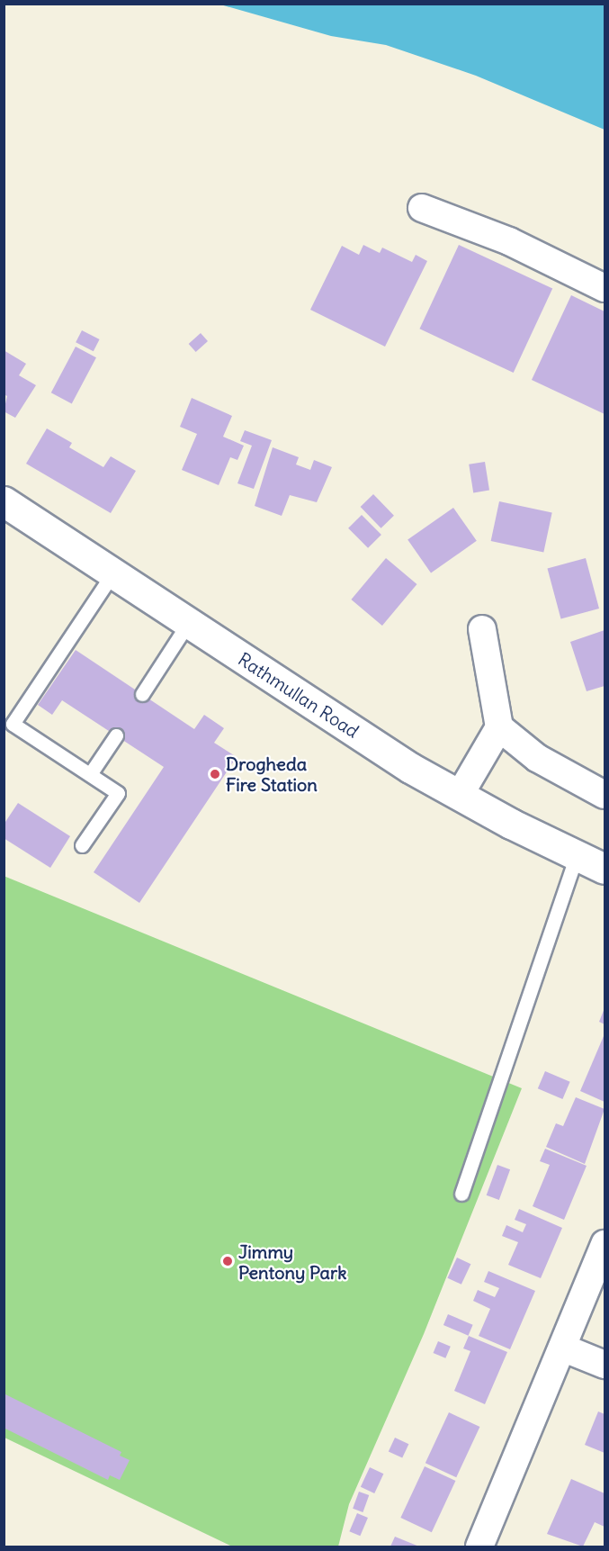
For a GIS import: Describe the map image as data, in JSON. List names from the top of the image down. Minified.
{"streets":{"street":["Rathmullan Road"]},"places":["Drogheda Fire Station","Jimmy Pentony Park"]}
